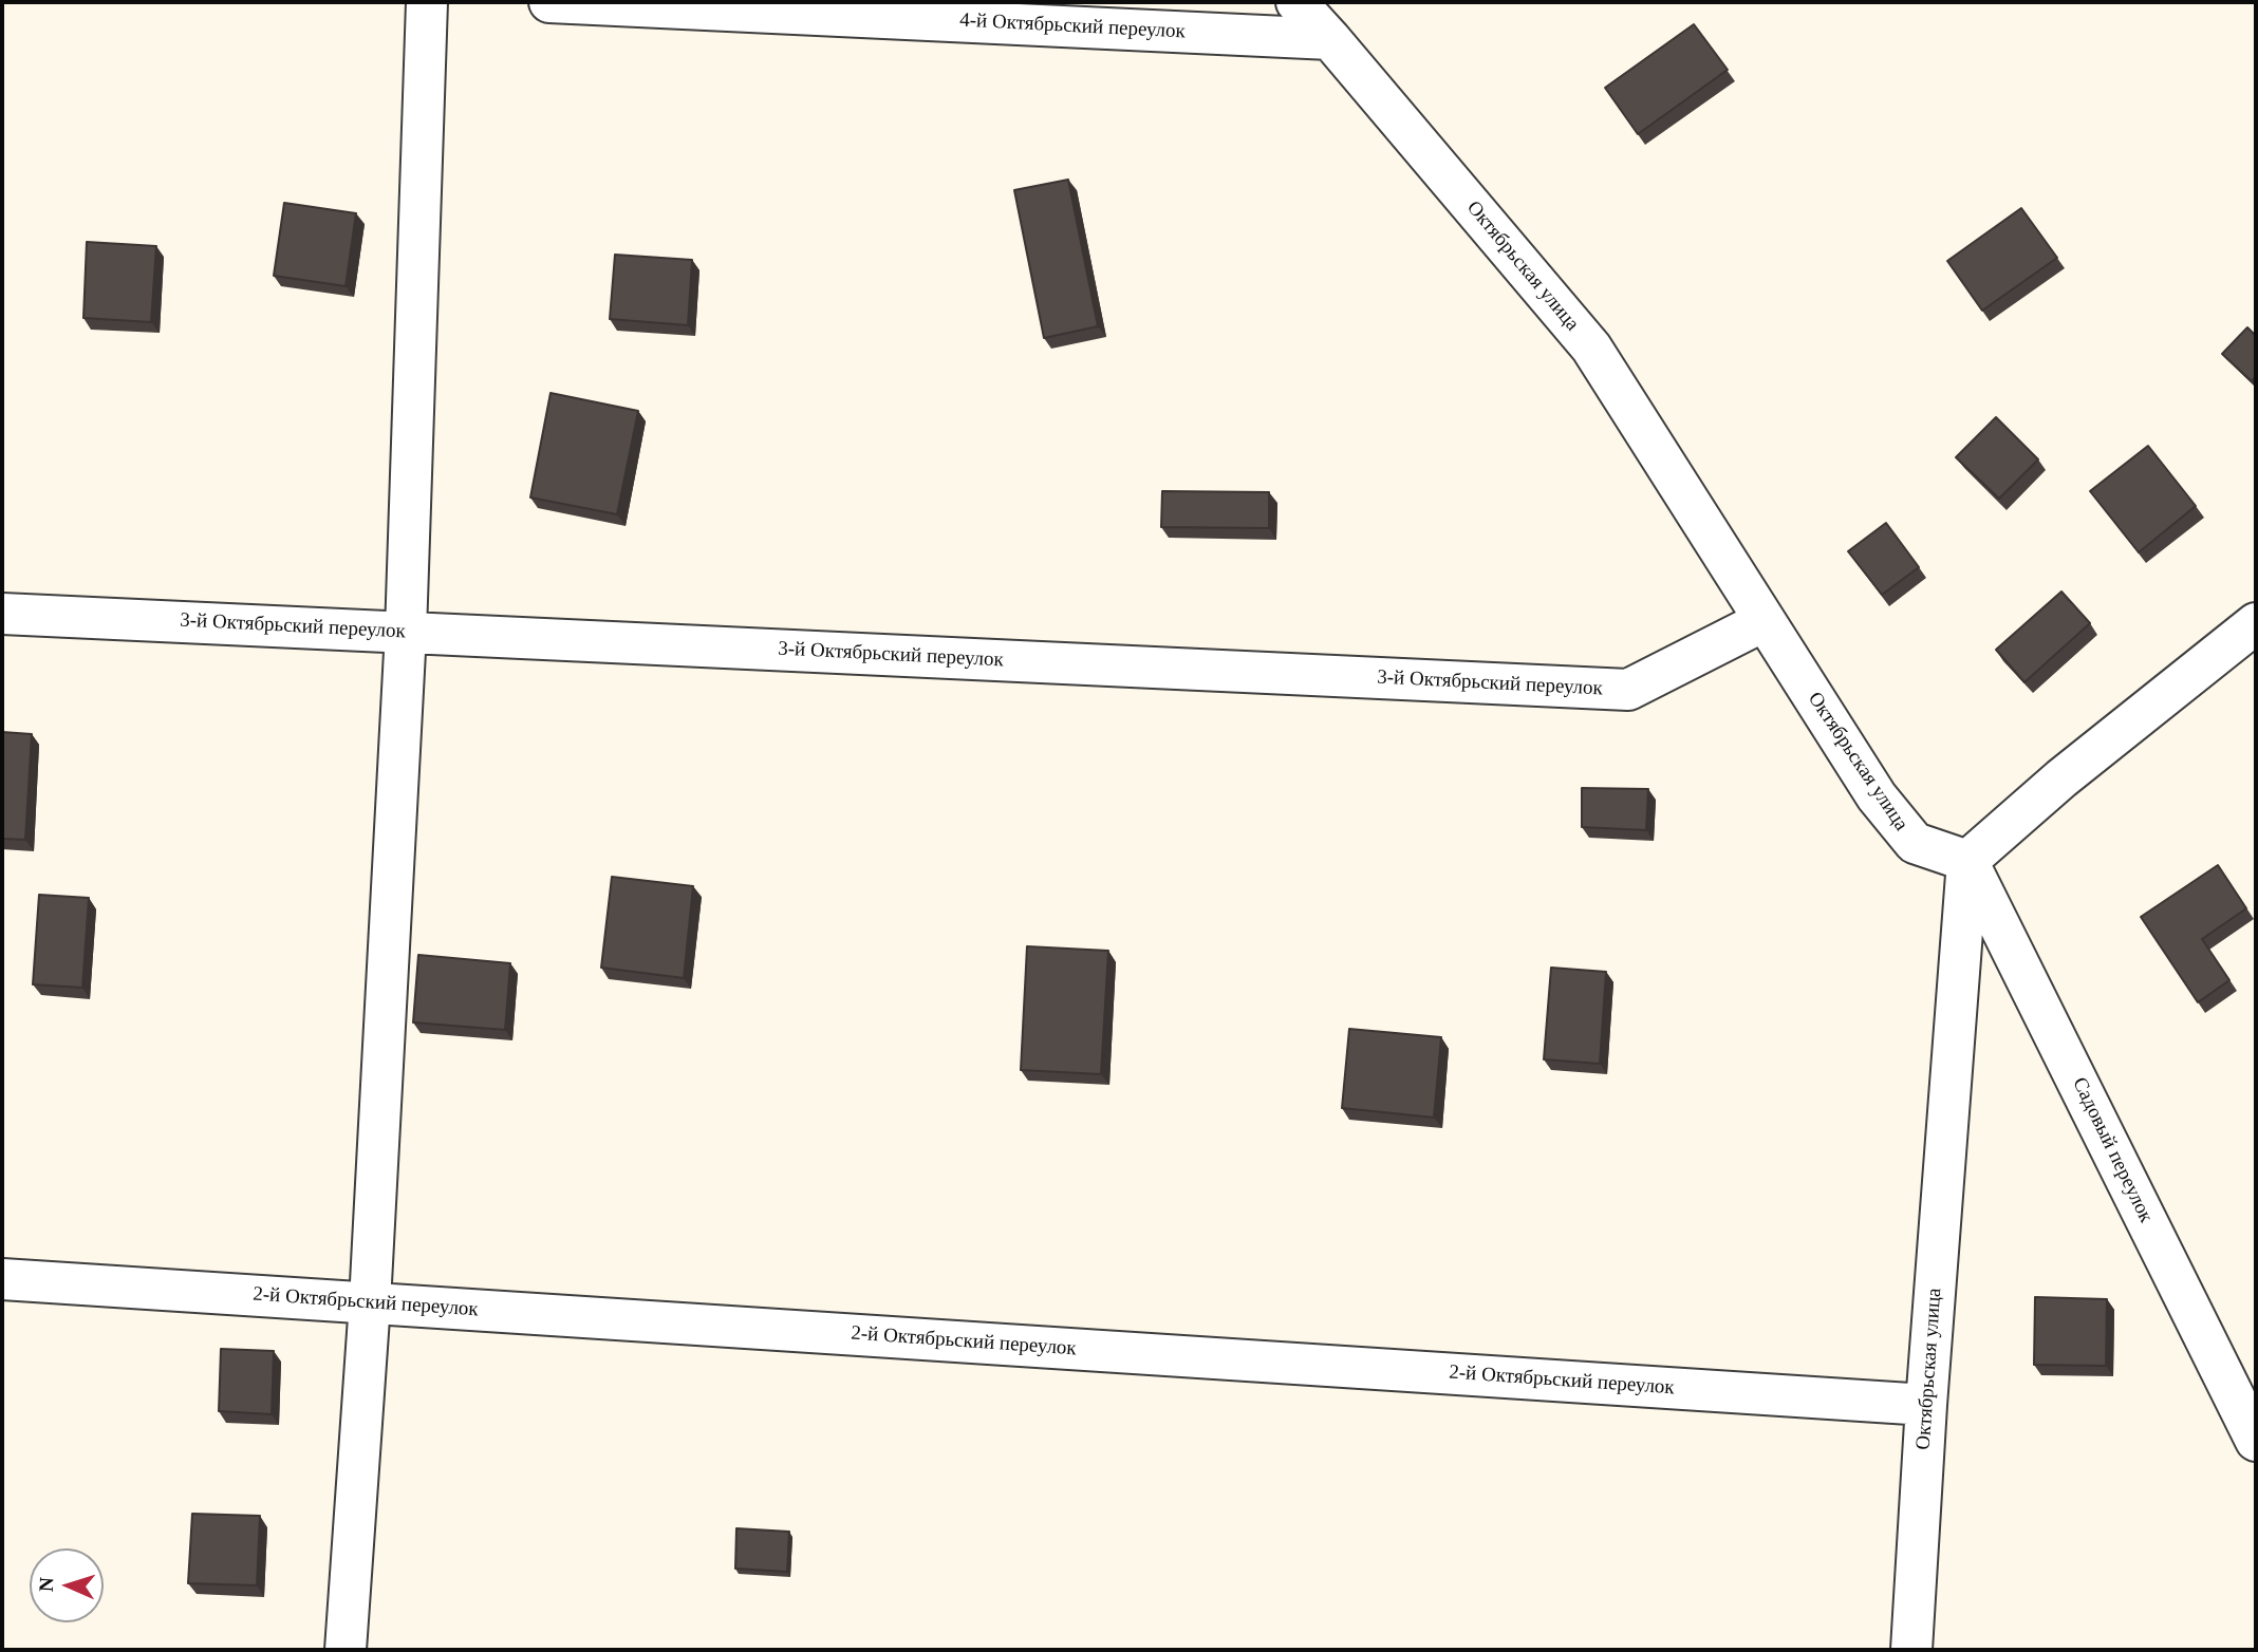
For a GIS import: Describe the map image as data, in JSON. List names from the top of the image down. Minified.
{"streets":{"street":["4-й Октябрьский переулок","Октябрьская улица","3-й Октябрьский переулок","Садовый переулок","2-й Октябрьский переулок"]},"crossings":[["4-й Октябрьский переулок","Октябрьская улица"],["Октябрьская улица","3-й Октябрьский переулок"],["Октябрьская улица","Садовый переулок"],["Октябрьская улица","2-й Октябрьский переулок"]],"north":"left"}
